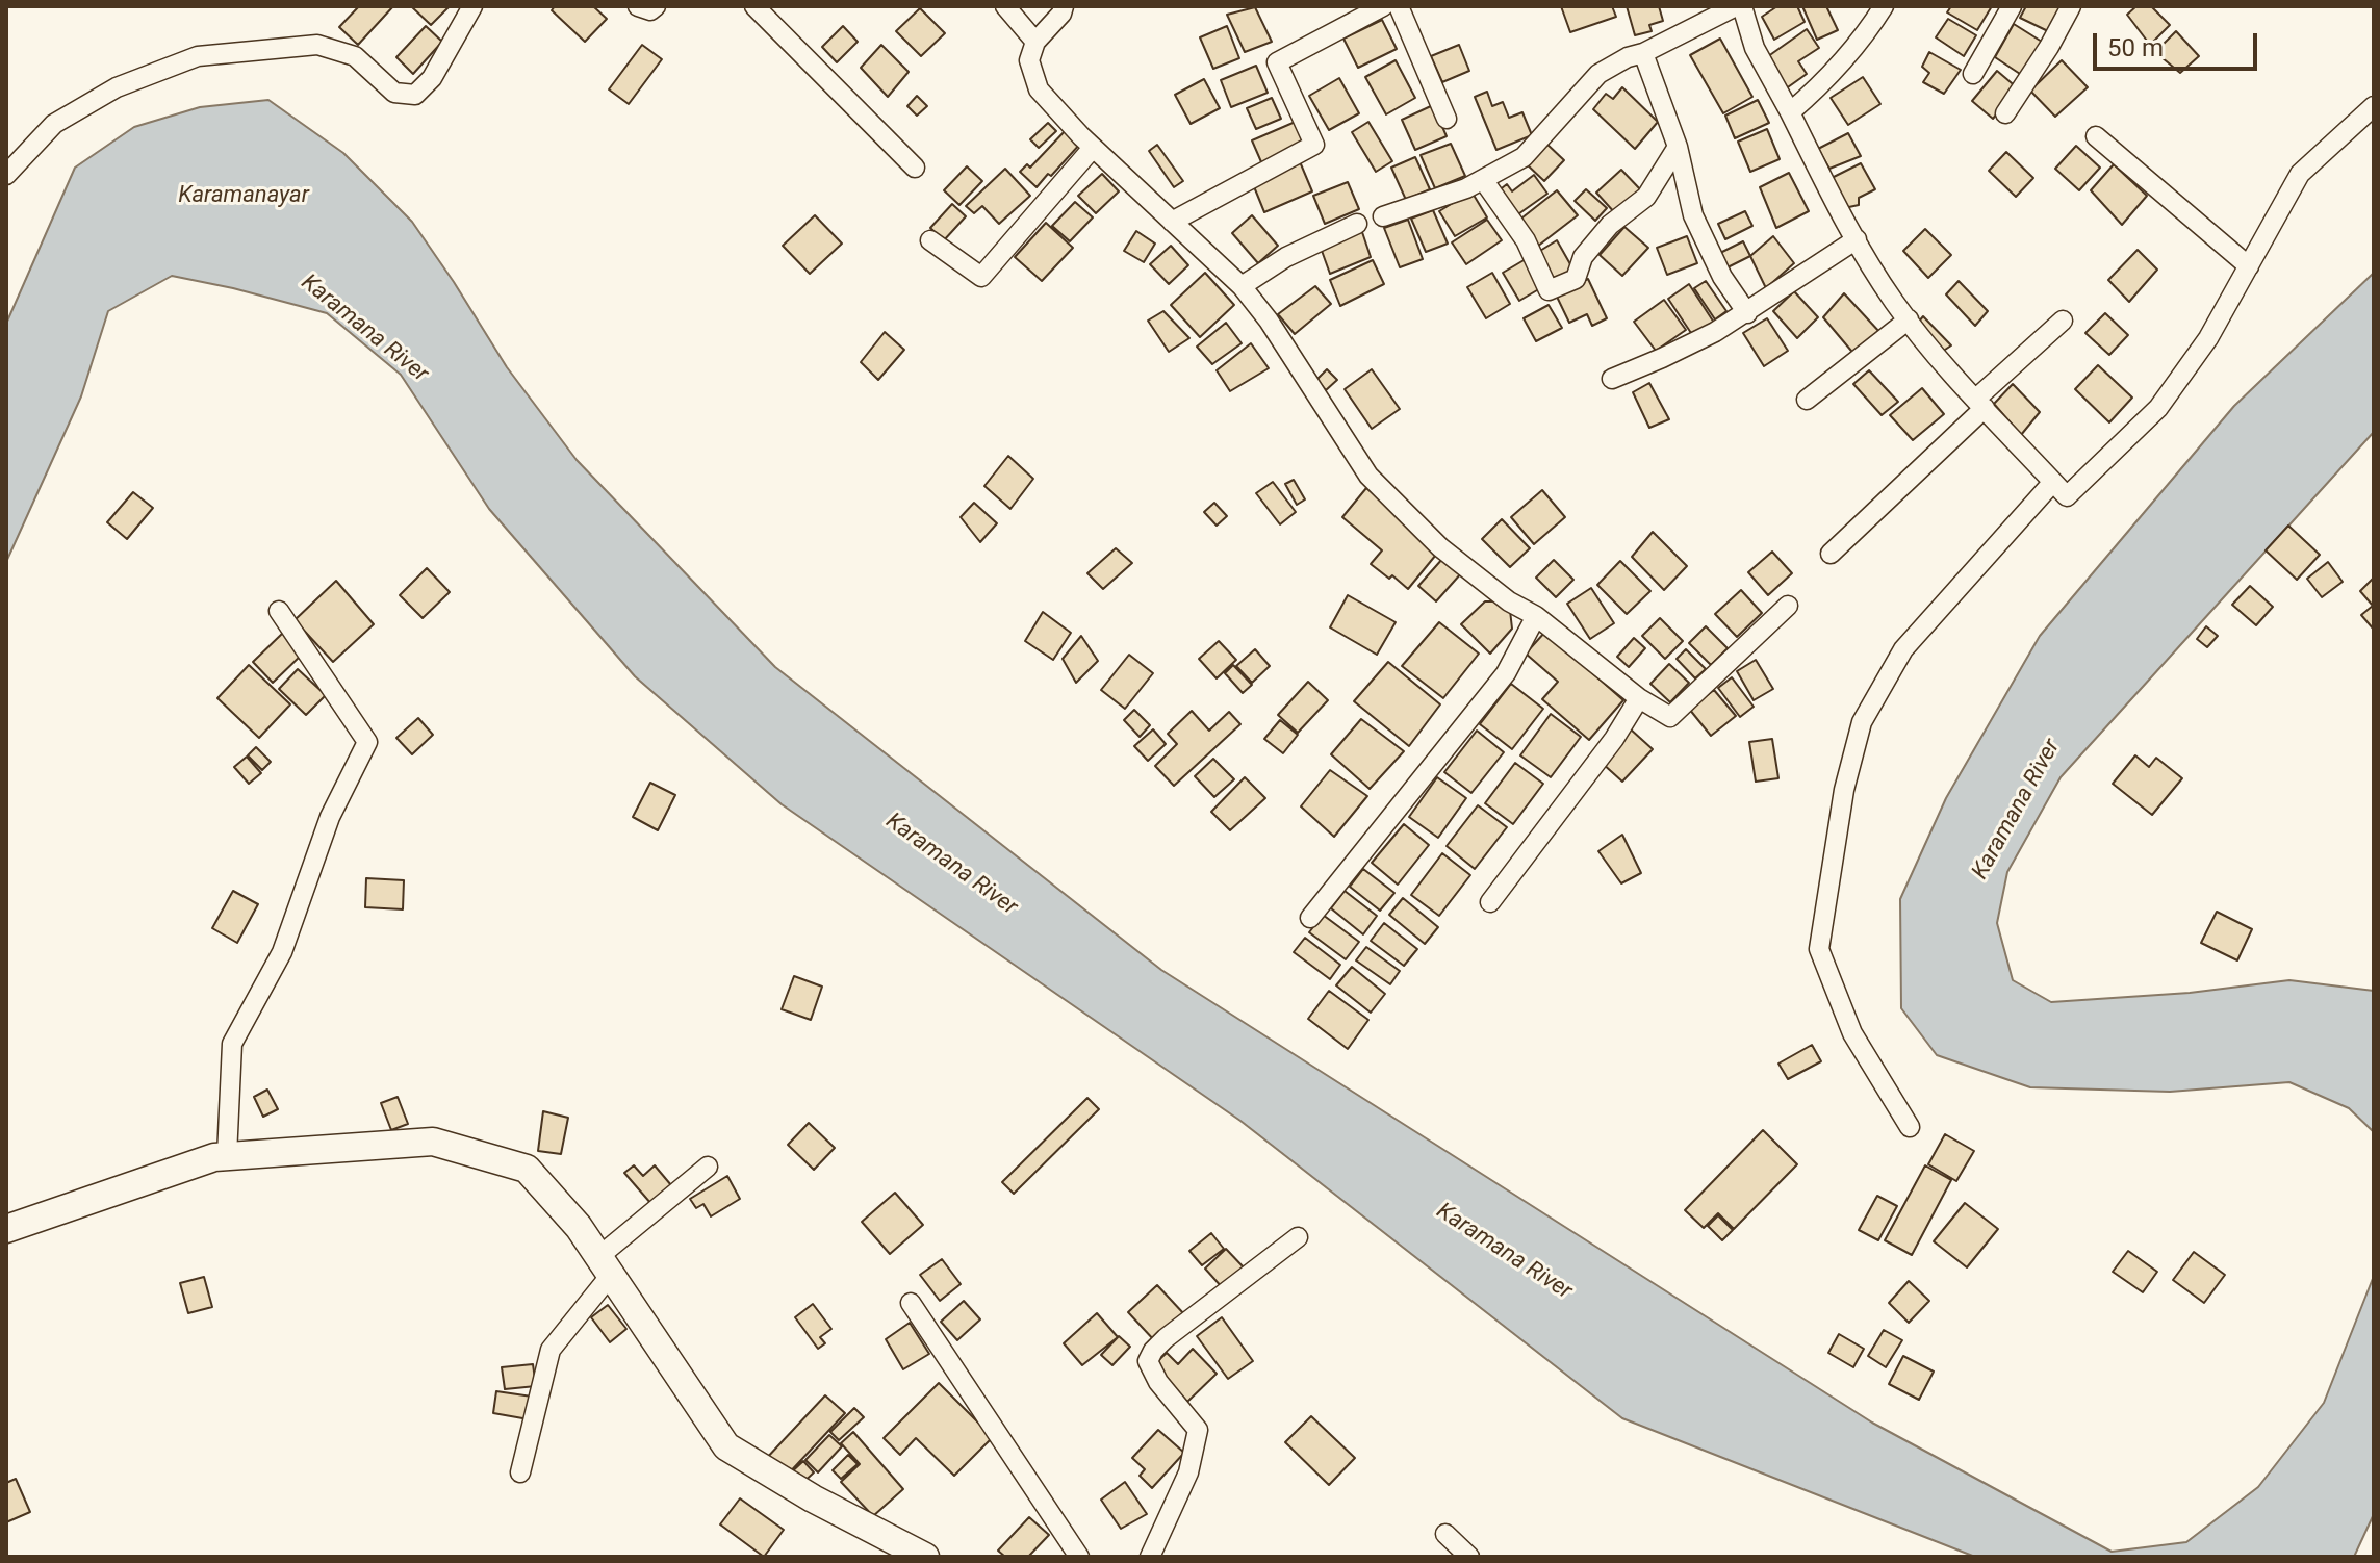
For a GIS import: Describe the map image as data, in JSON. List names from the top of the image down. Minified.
{"water":["Karamanayar","Karamana River"],"scale_bar":"50 m"}
